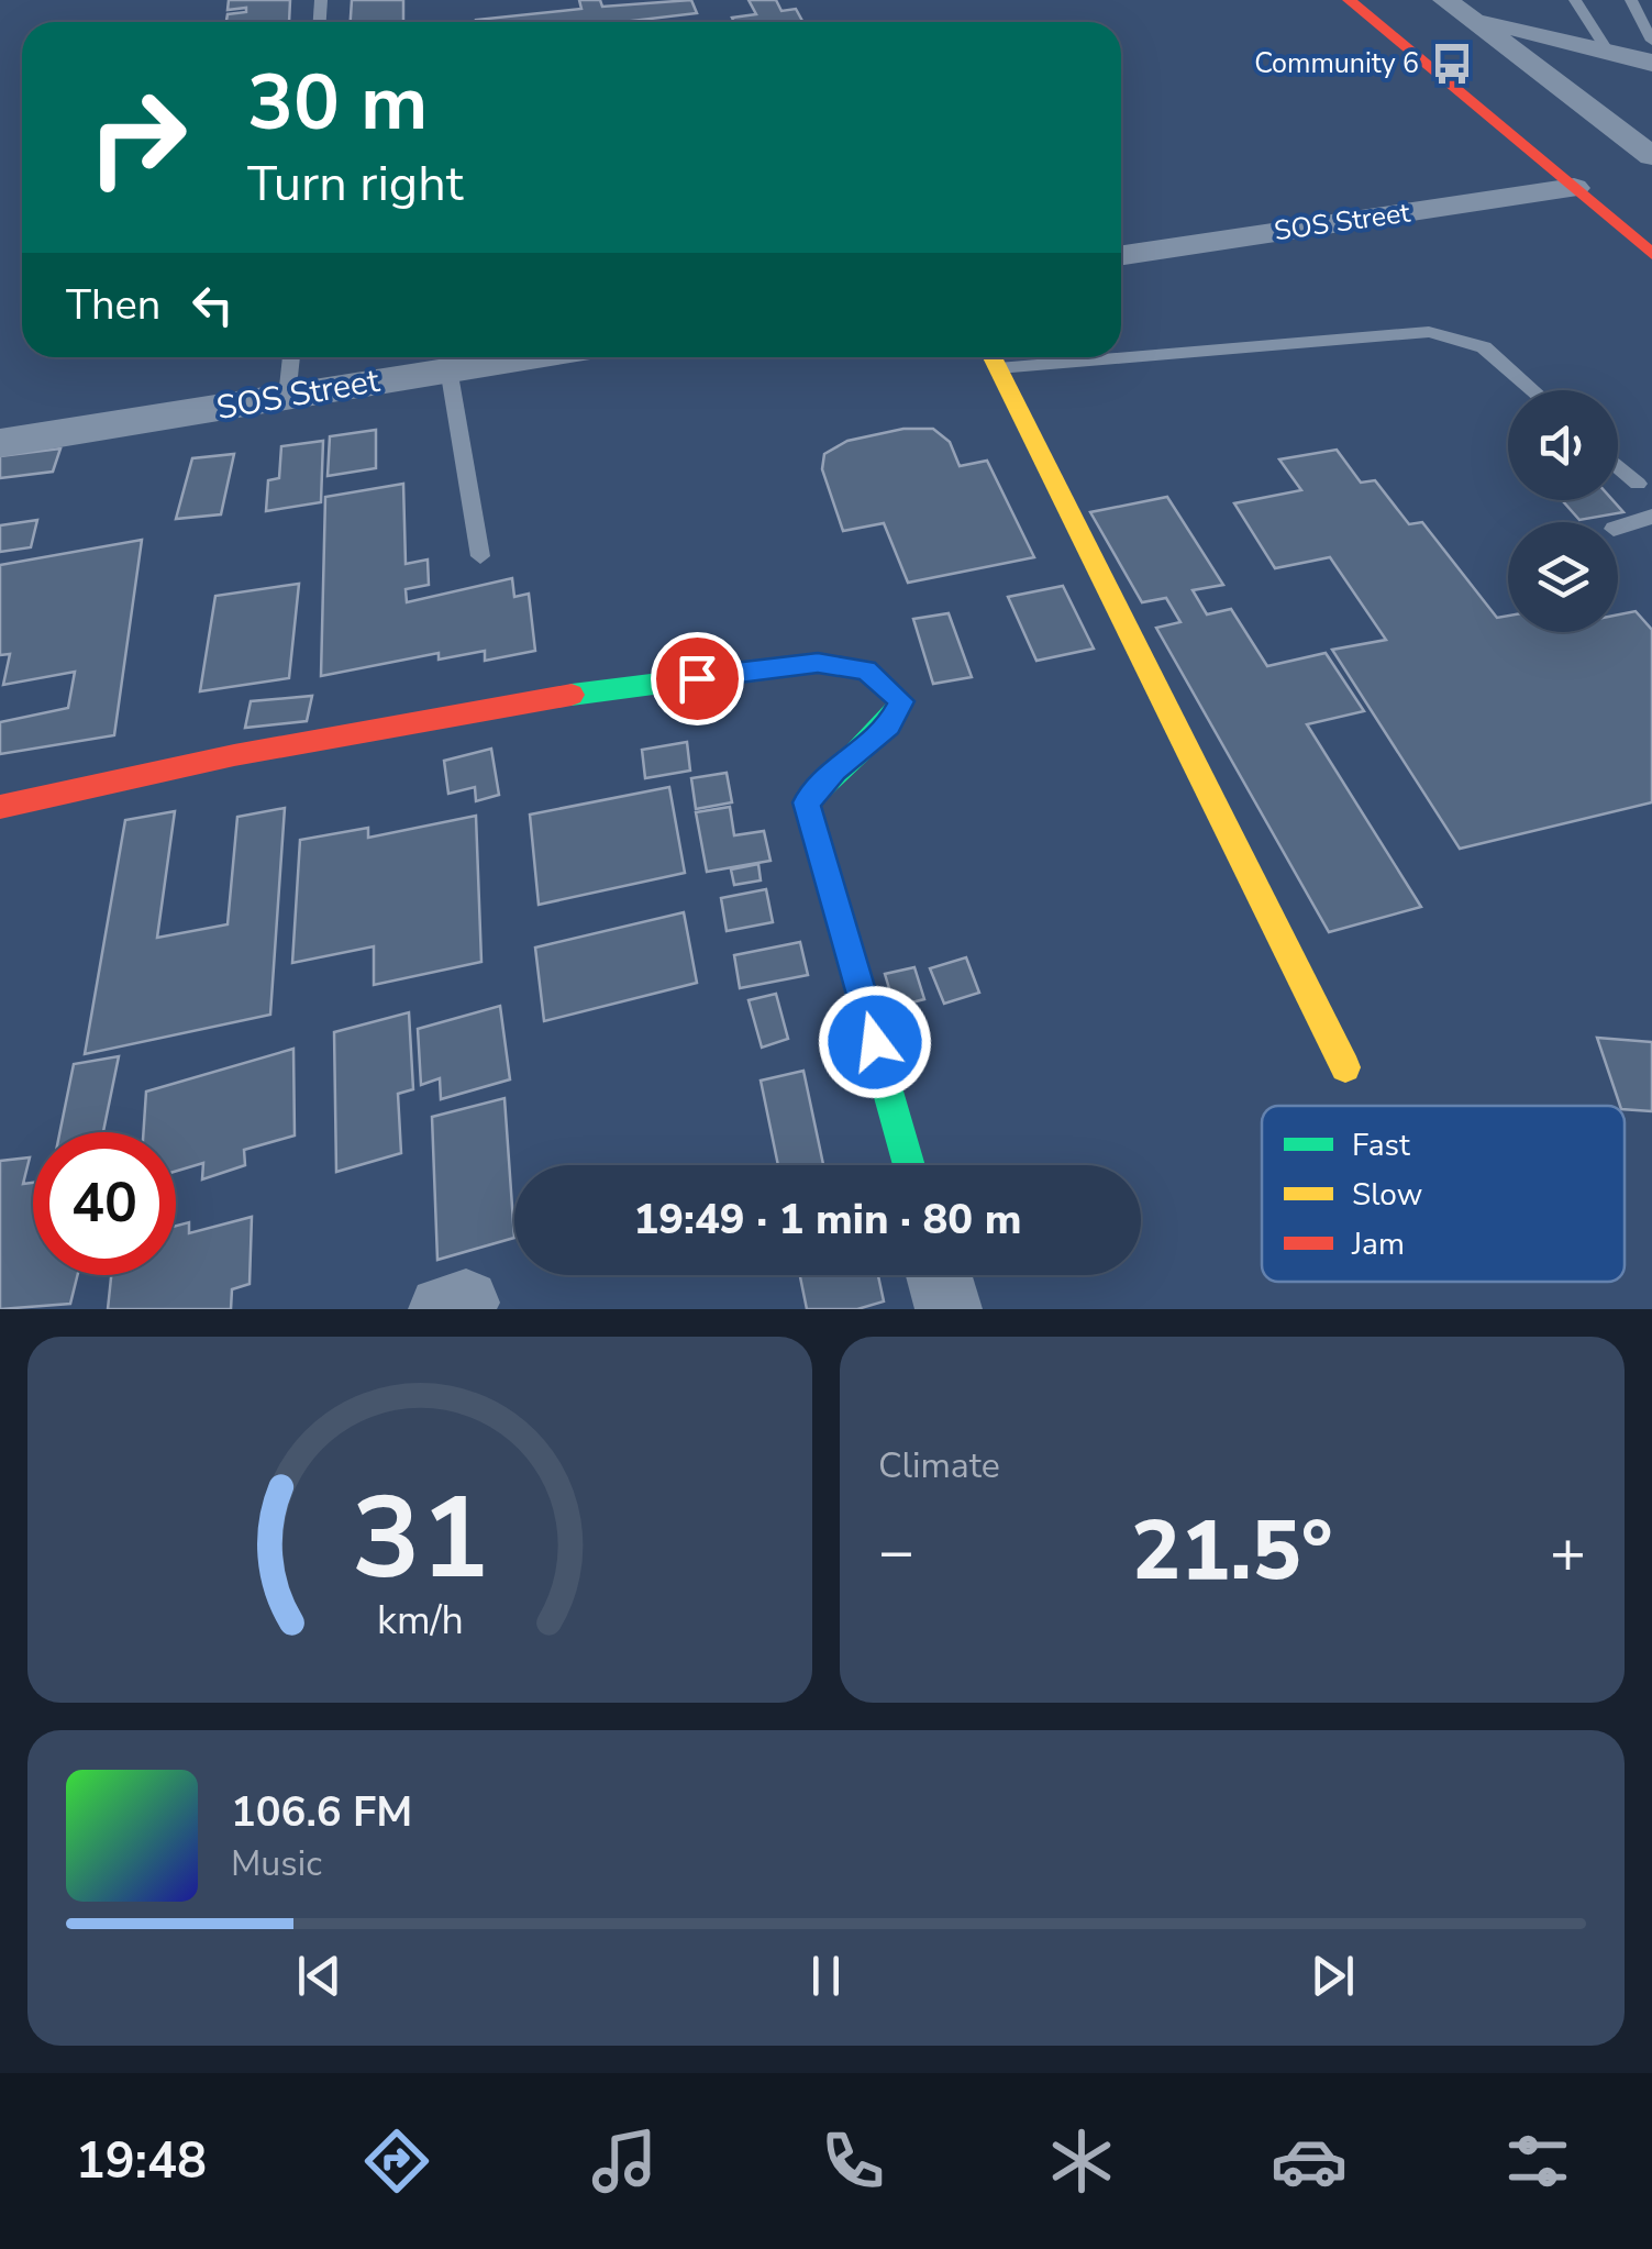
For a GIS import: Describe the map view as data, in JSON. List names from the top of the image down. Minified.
{"streets":{"street":["SOS Street"]},"places":{"bus stop":["Community 6"]},"legend":["Fast","Slow","Jam"],"page":{"turn":["30 m","Turn right"],"then":"Then","limit":"40","trip":"19:49 · 1 min · 80 m","tile":"Climate","heat":["−","21.5°","+"],"song":["106.6 FM","Music"],"tabs":"19:48","gauge":["31","km/h"]}}
